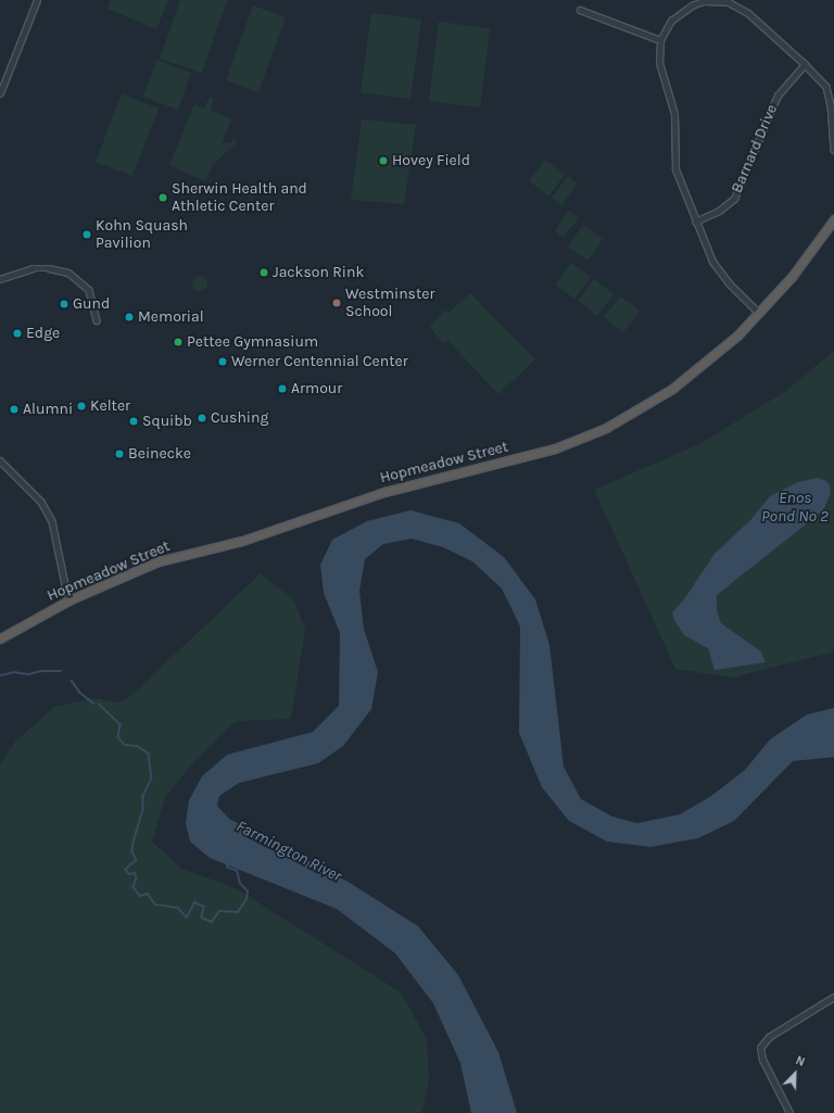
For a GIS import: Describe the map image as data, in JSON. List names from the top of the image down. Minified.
{"streets":{"highway":["Hopmeadow Street"],"street":["Barnard Drive"]},"water":["Enos Pond No 2","Farmington River"],"places":["Hovey Field","Sherwin Health and Athletic Center","Kohn Squash Pavilion","Jackson Rink","Westminster School","Gund","Memorial","Edge","Pettee Gymnasium","Werner Centennial Center","Armour","Kelter","Alumni","Cushing","Squibb","Beinecke"],"north":"top right"}
